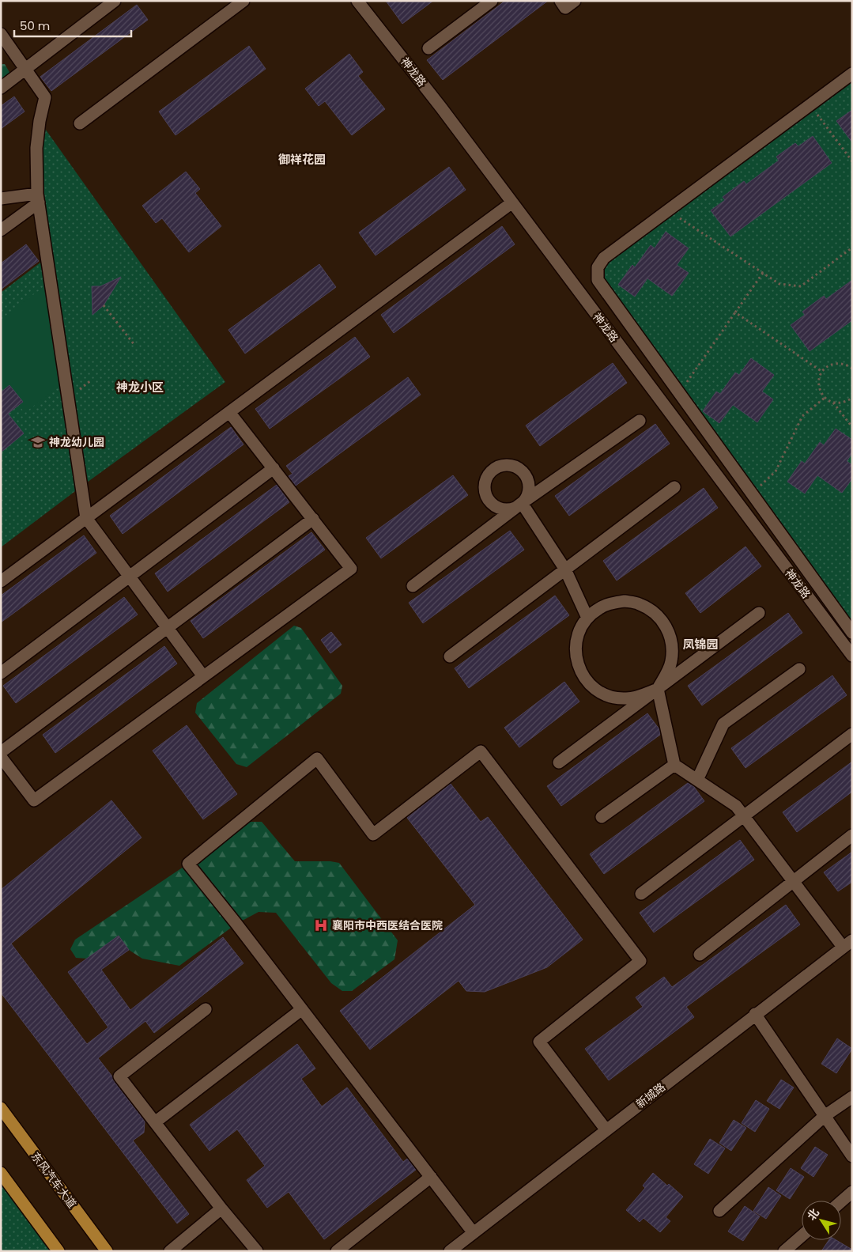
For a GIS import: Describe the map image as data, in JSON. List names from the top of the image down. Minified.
{"streets":{"main road":["东风汽车大道"],"street":["神龙路","新城路"]},"districts":["御祥花园","神龙小区","凤锦园"],"places":{"school or university":["神龙幼儿园"],"hospital":["襄阳市中西医结合医院"]},"scale_bar":"50 m","north":"top left"}
